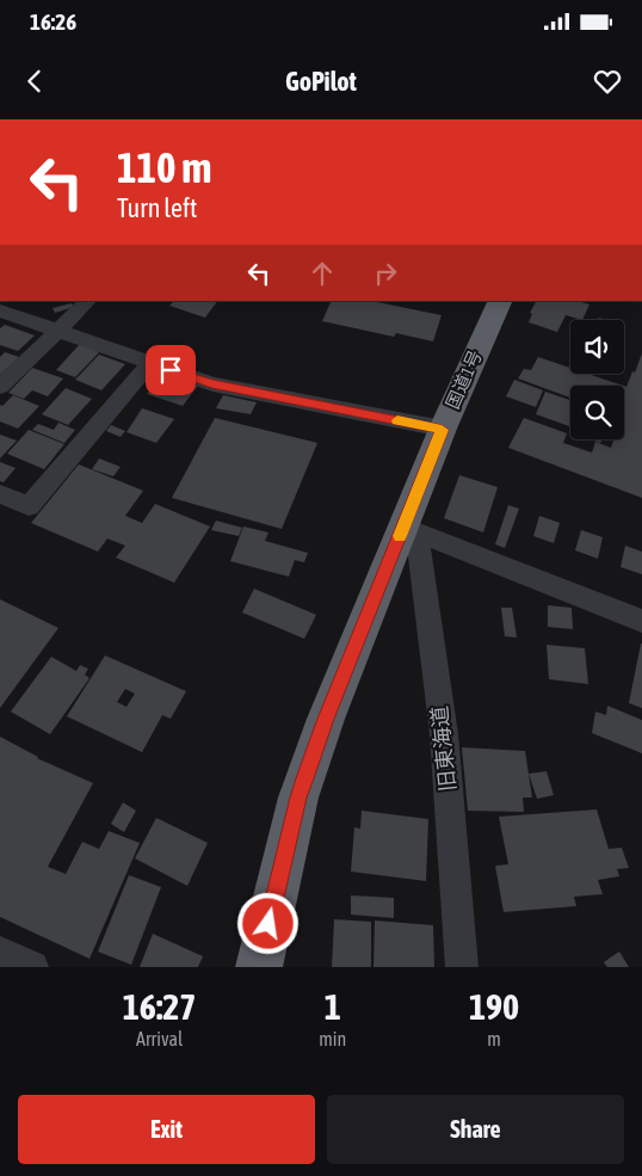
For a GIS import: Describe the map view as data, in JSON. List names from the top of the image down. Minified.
{"streets":{"highway":["国道1号"],"street":["旧東海道"]},"crossings":[["国道1号","旧東海道"]],"page":{"status":"16:26","header":"GoPilot","turn":["110 m","Turn left"],"eta":["16:27","Arrival","1","min","190","m"],"buttons":["Exit","Share"]}}
